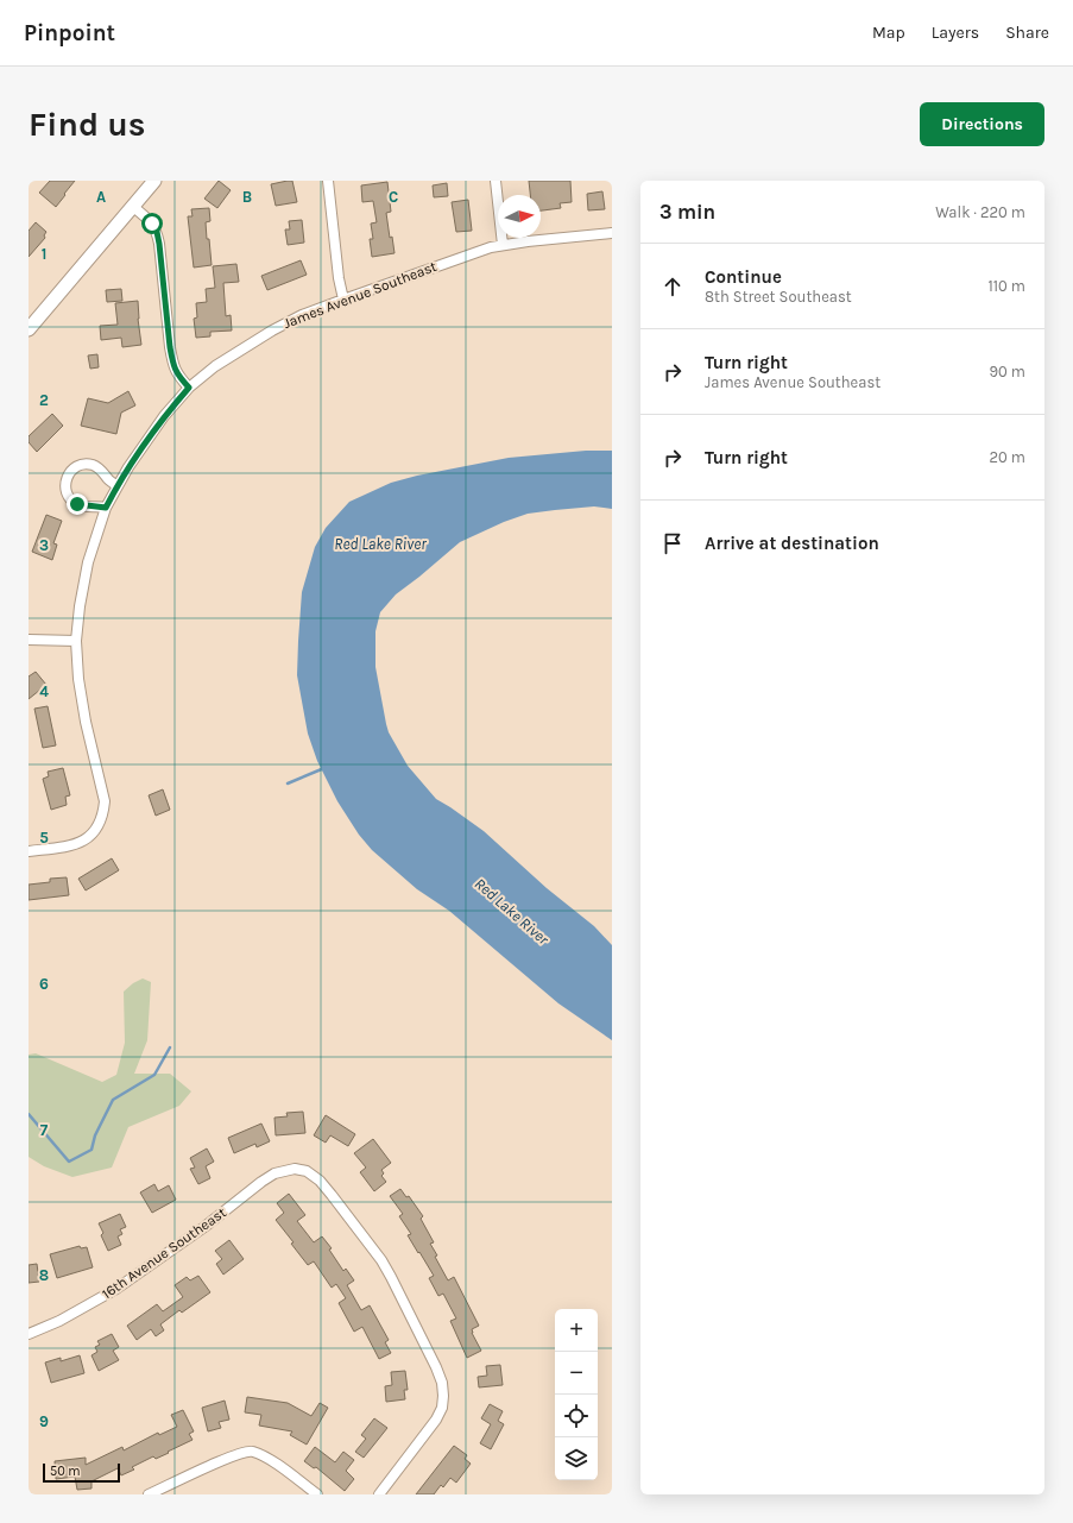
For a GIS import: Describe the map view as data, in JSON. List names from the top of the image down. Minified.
{"streets":{"street":["James Avenue Southeast","16th Avenue Southeast"]},"water":["Red Lake River"],"scale_bar":"50 m","north":"right","page":{"header":"Pinpoint","nav":["Map","Layers","Share"],"buttons":"Directions","title":"Find us","heading":["3 min","Walk · 220 m"],"list":[["Continue","8th Street Southeast","110 m"],["Turn right","James Avenue Southeast","90 m"],["Turn right","20 m"],"Arrive at destination"],"map_buttons":["+","−"],"scale":"50 m"},"grid":{"columns":["A","B","C"],"rows":["1","2","3","4","5","6","7","8","9"]}}
